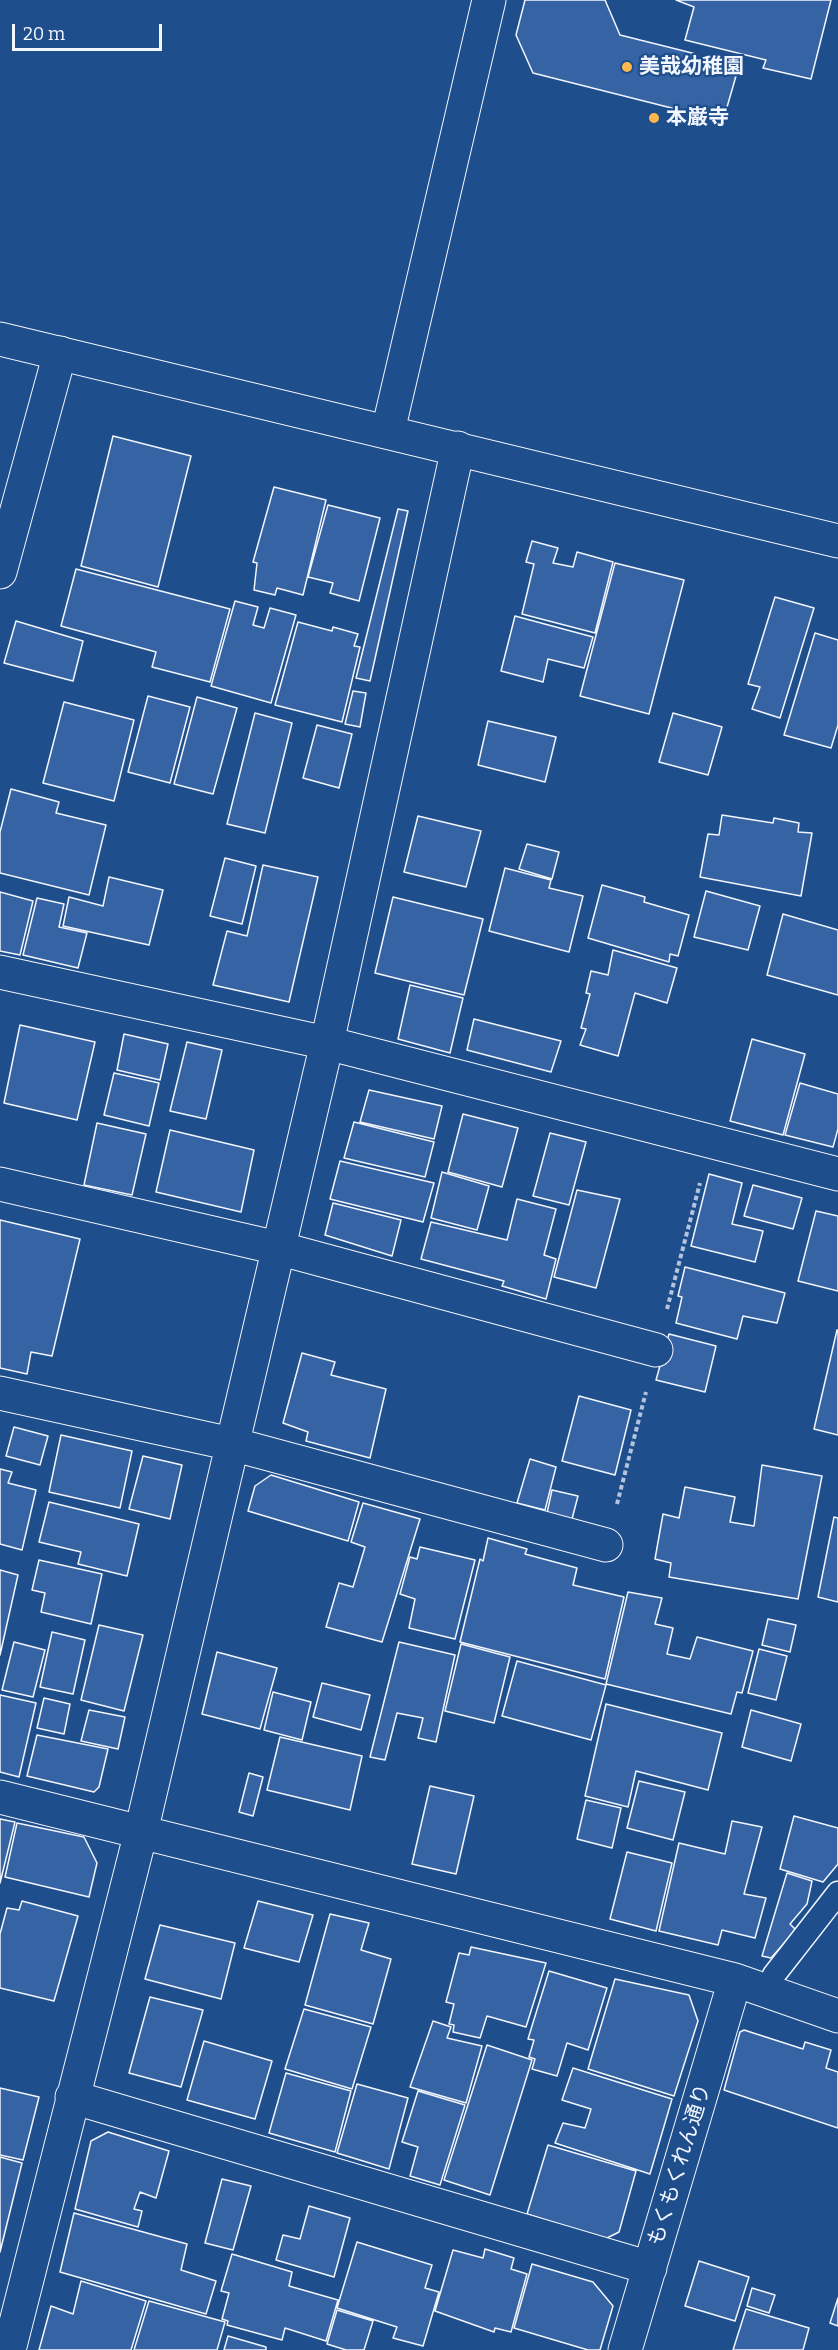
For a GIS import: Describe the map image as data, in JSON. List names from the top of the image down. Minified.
{"streets":{"street":["もくもくれん通り"]},"places":["美哉幼稚園","本巌寺"],"scale_bar":"20 m"}
